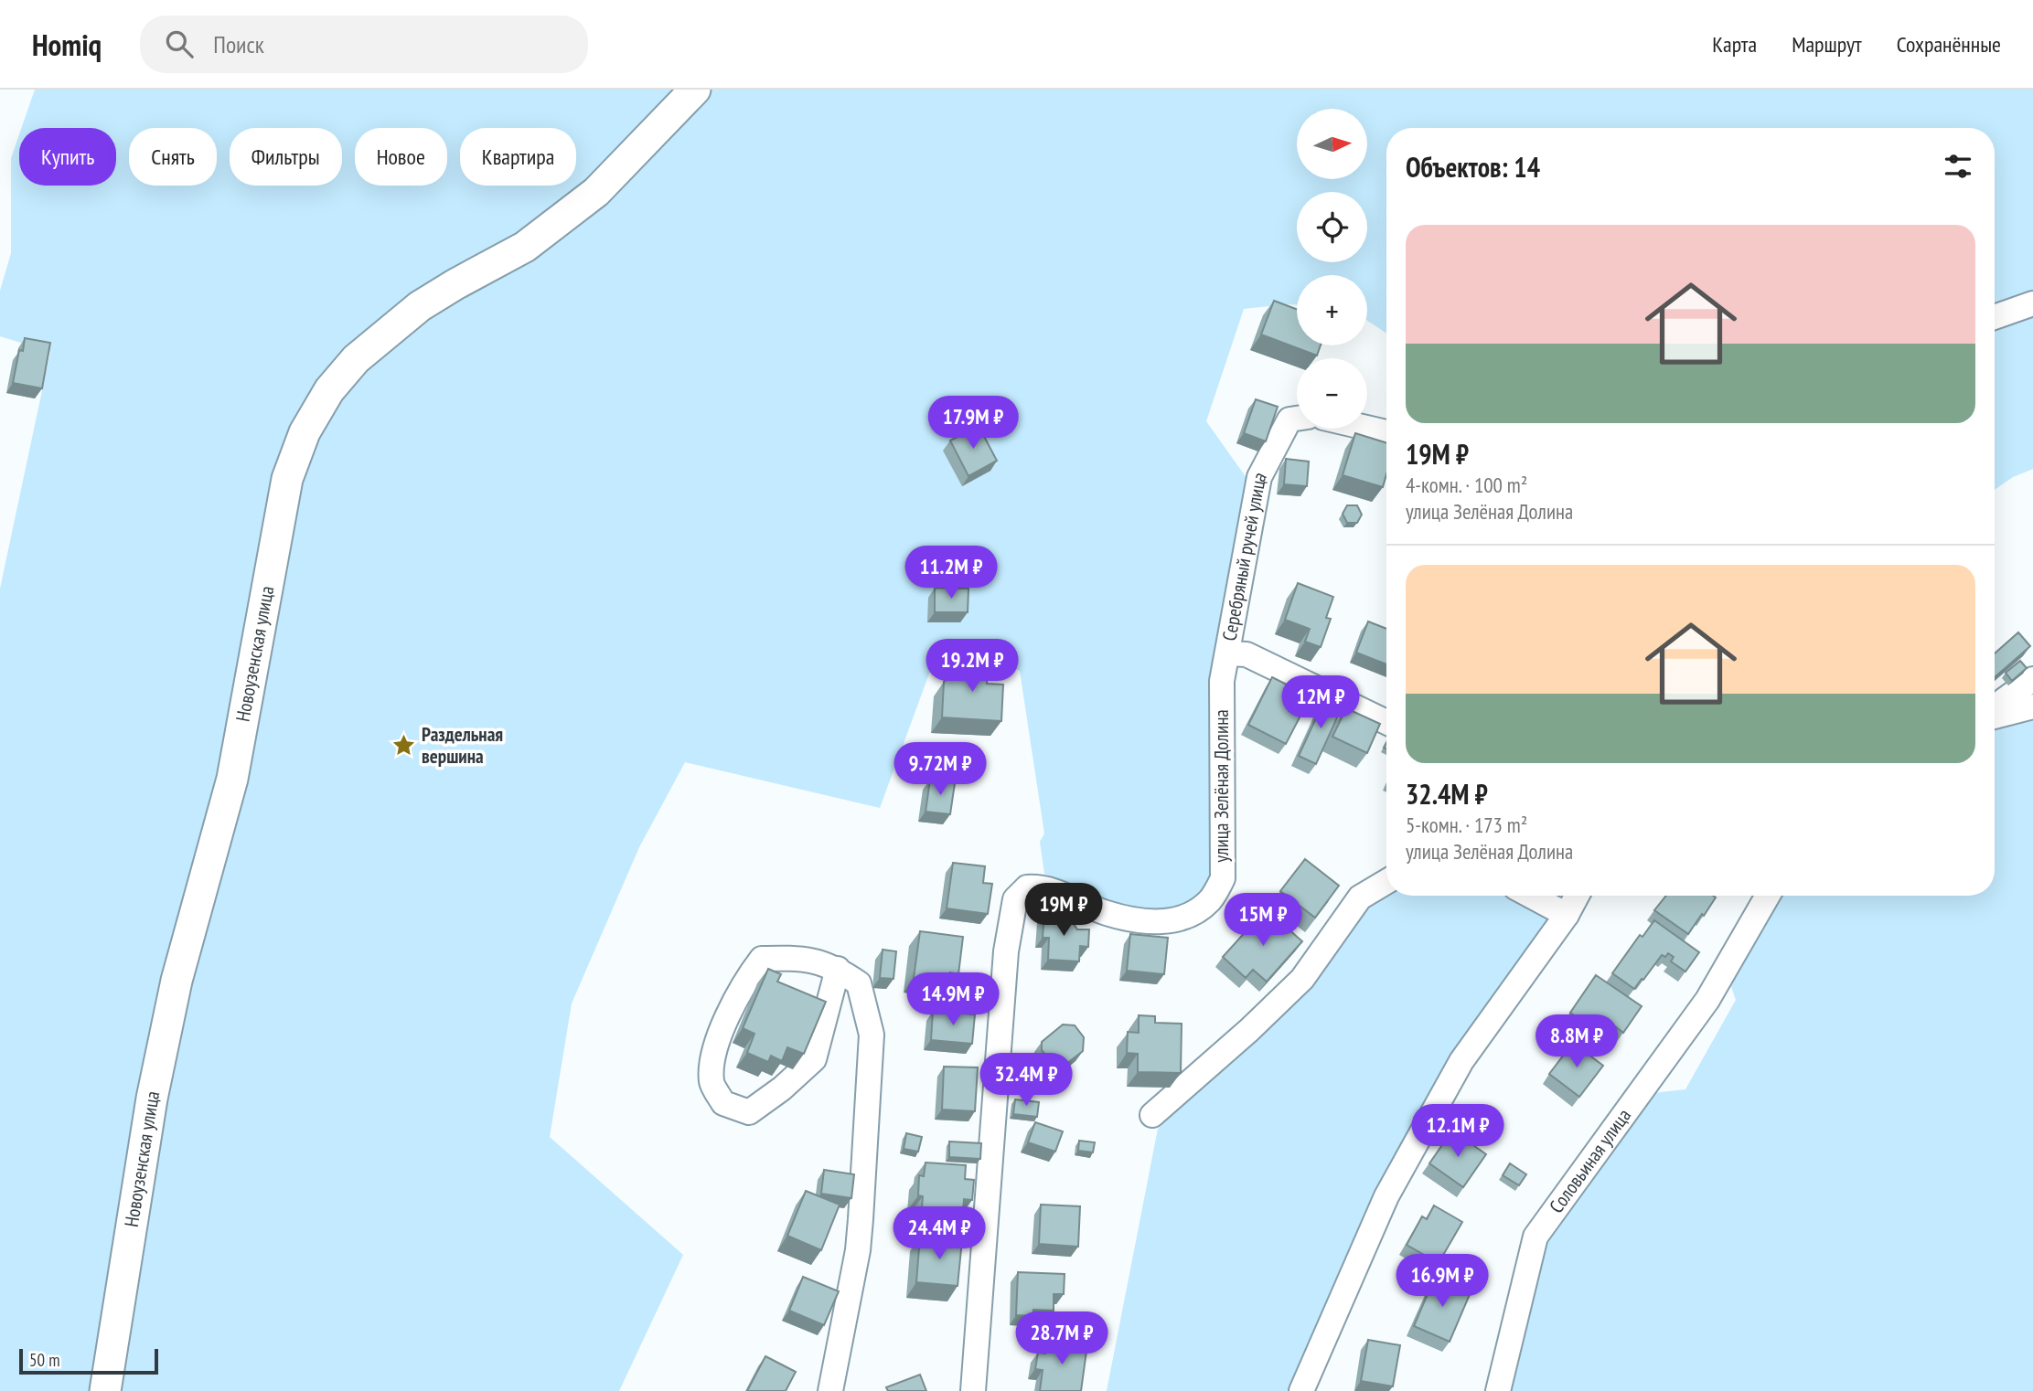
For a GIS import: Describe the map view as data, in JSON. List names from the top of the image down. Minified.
{"streets":{"main road":["Новоузенская улица"],"street":["Серебряный ручей улица","улица Зелёная Долина","Соловьиная улица"]},"crossings":[["Серебряный ручей улица","улица Зелёная Долина"]],"places":{"place":["Раздельная вершина"]},"scale_bar":"50 m","north":"right","page":{"header":"Homiq","search":"Поиск","nav":["Карта","Маршрут","Сохранённые"],"map_buttons":["+","−"],"chip":["Купить","Снять","Фильтры","Новое","Квартира"],"heading":"Объектов: 14","list":[{"name":"19M ₽","note":"4-комн. · 100 m² · улица Зелёная Долина"},{"name":"32.4M ₽","note":"5-комн. · 173 m² · улица Зелёная Долина"}],"price":["17.9M ₽","11.2M ₽","19.2M ₽","12M ₽","9.72M ₽","19M ₽","15M ₽","14.9M ₽","8.8M ₽","32.4M ₽","12.1M ₽","24.4M ₽","16.9M ₽","28.7M ₽"],"scale":"50 m"}}
